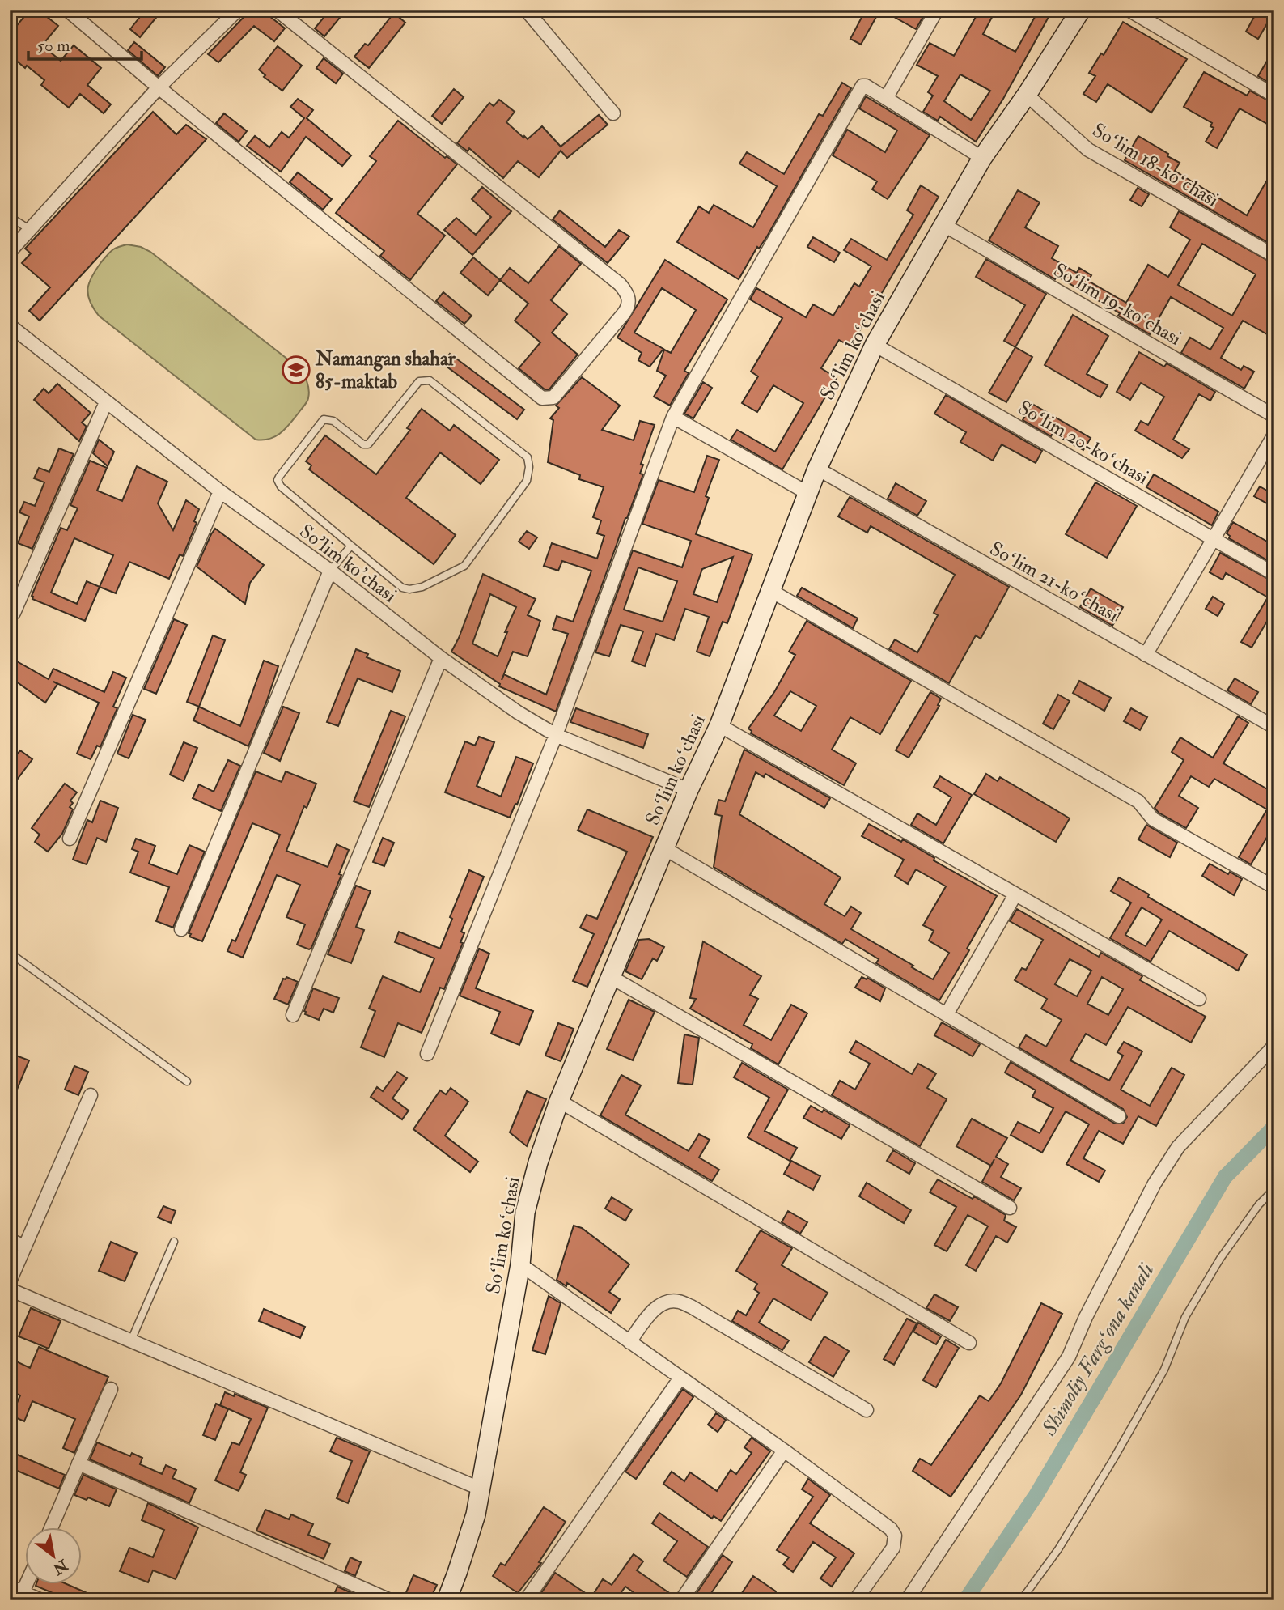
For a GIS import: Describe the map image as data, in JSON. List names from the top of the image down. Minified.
{"streets":{"street":["Soʻlim 18-koʻchasi","Soʻlim 19-koʻchasi","Soʻlim koʻchasi","Soʻlim 20-koʻchasi","So'lim ko'chasi","Soʻlim 21-koʻchasi"]},"crossings":[["Soʻlim 18-koʻchasi","Soʻlim koʻchasi"],["Soʻlim 19-koʻchasi","Soʻlim koʻchasi"],["Soʻlim koʻchasi","Soʻlim 20-koʻchasi"],["Soʻlim koʻchasi","So'lim ko'chasi"],["Soʻlim koʻchasi","Soʻlim 21-koʻchasi"]],"water":["Shimoliy Fargʻona kanali"],"places":{"school or university":["Namangan shahar 85-maktab"]},"scale_bar":"50 m","north":"bottom right"}
